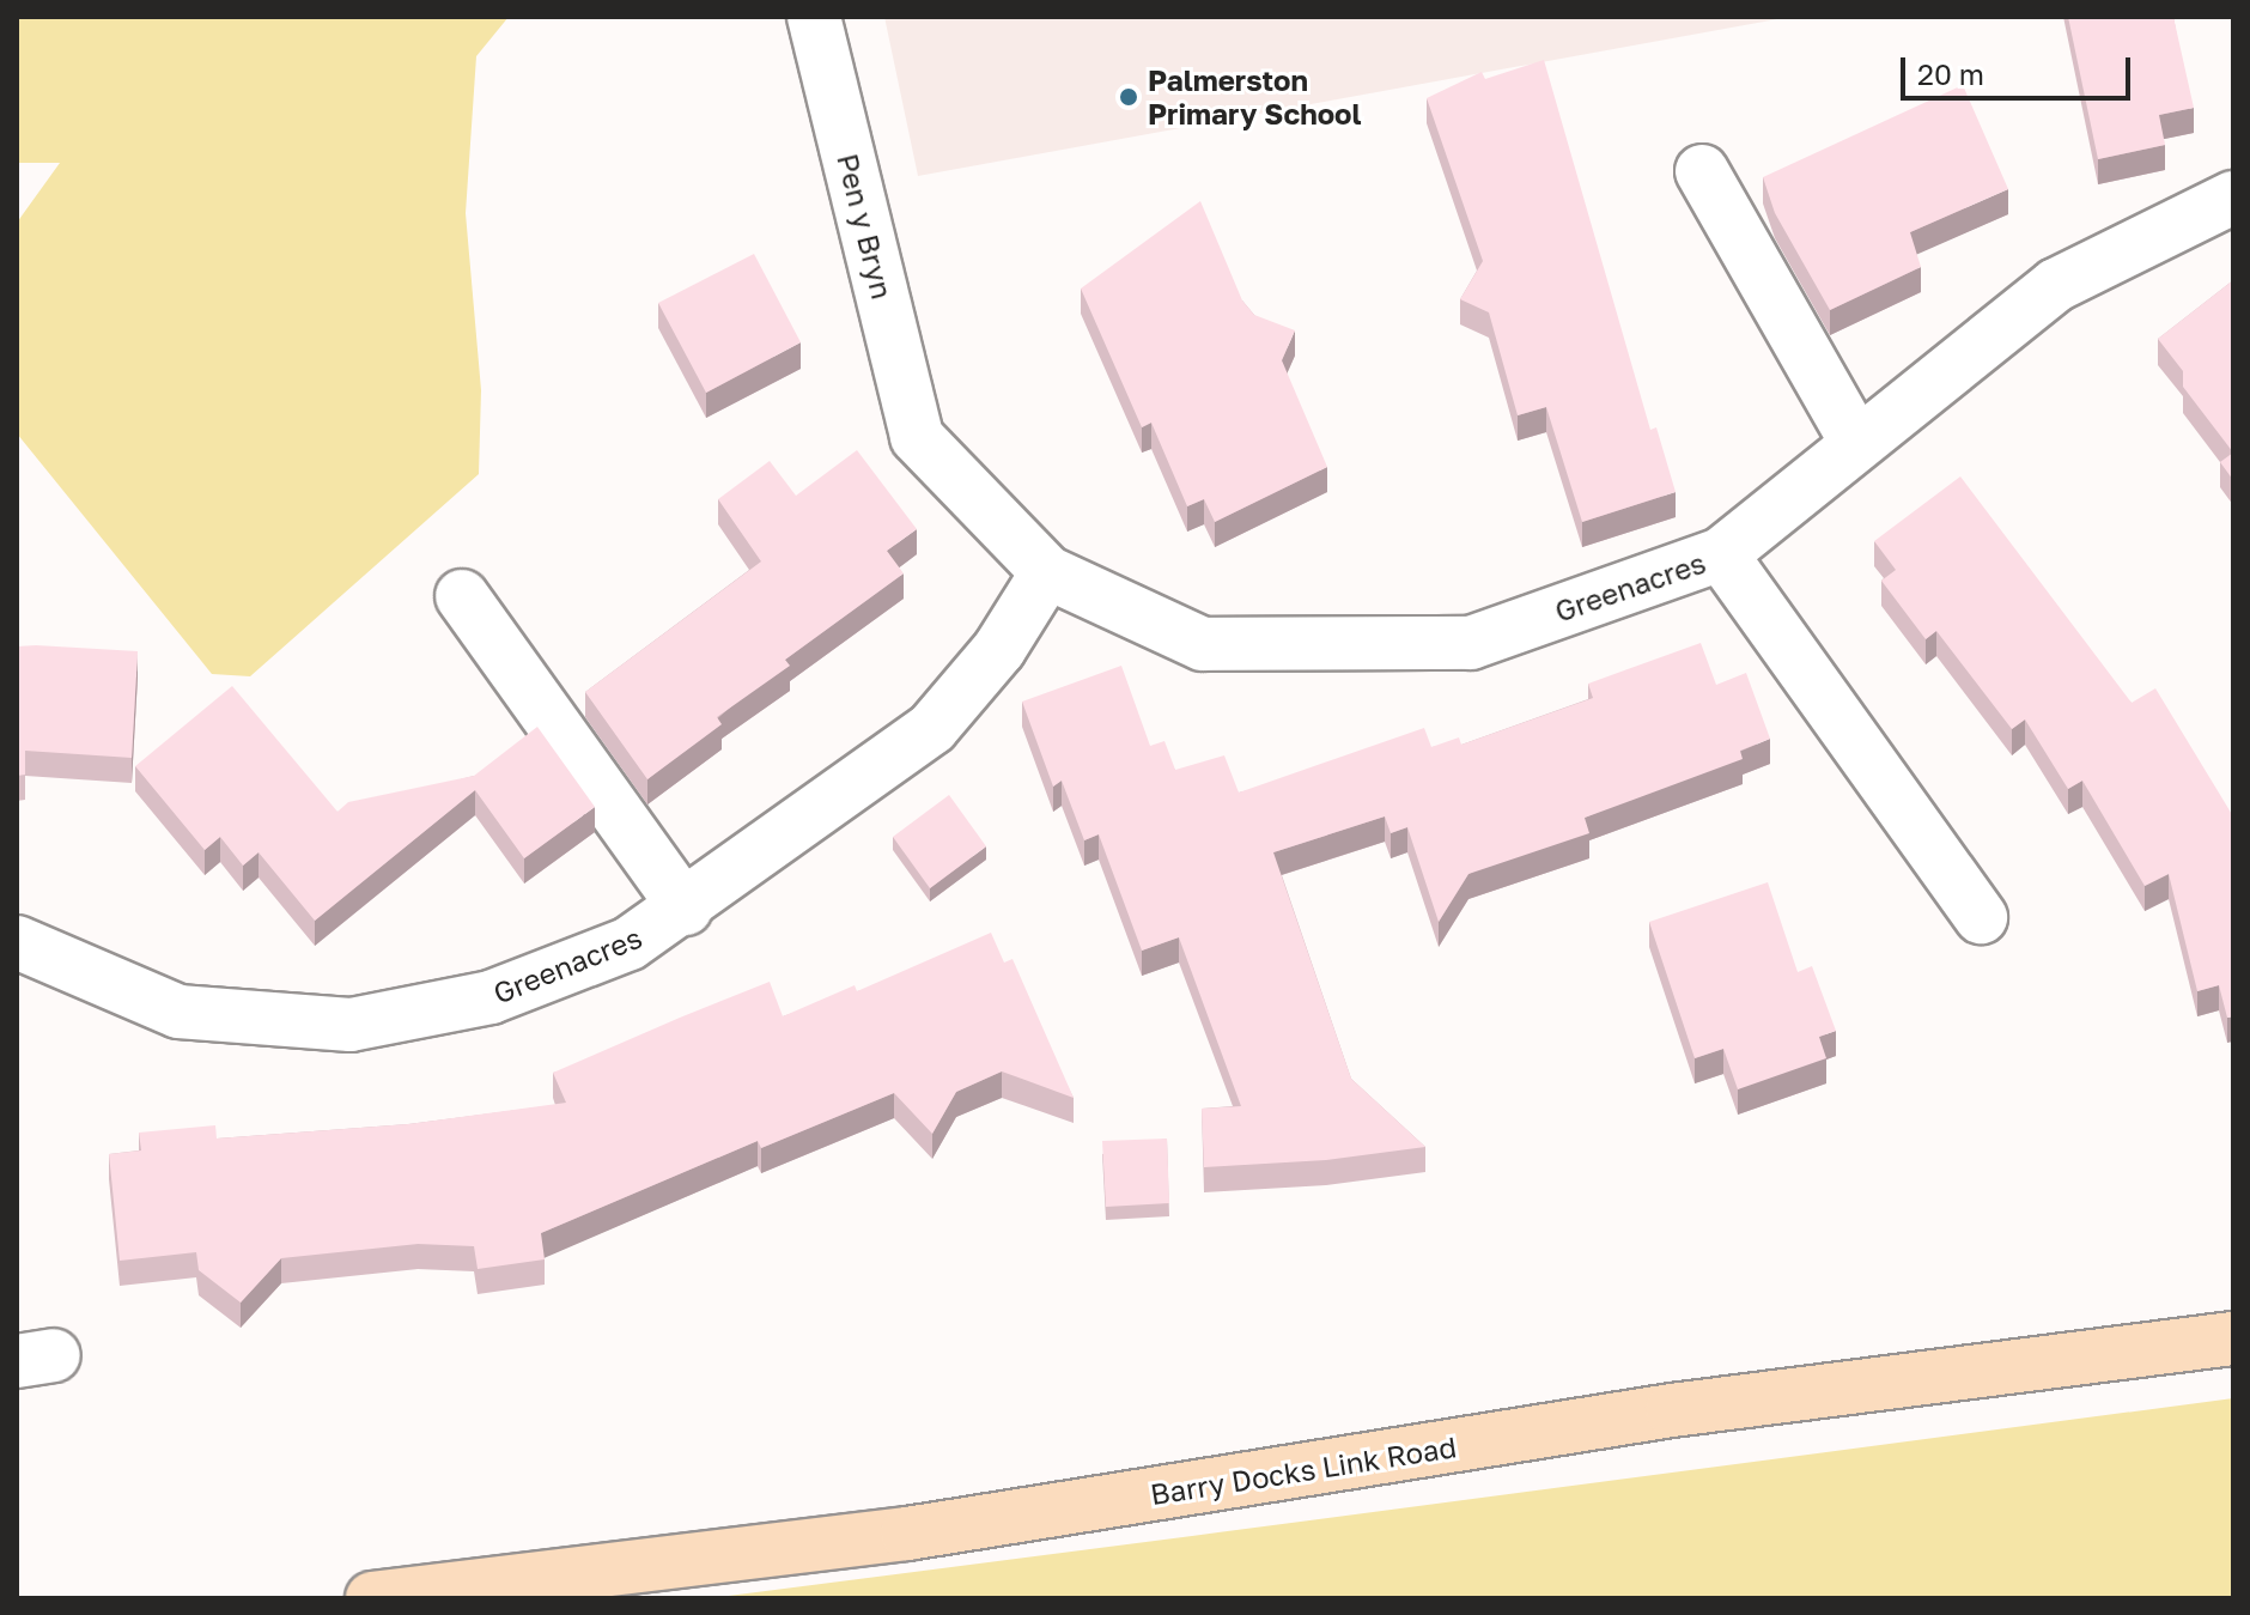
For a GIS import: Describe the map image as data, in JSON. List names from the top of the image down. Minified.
{"streets":{"main road":["Barry Docks Link Road"],"street":["Pen y Bryn","Greenacres"]},"crossings":[["Pen y Bryn","Greenacres"]],"places":["Palmerston Primary School"],"scale_bar":"20 m"}
